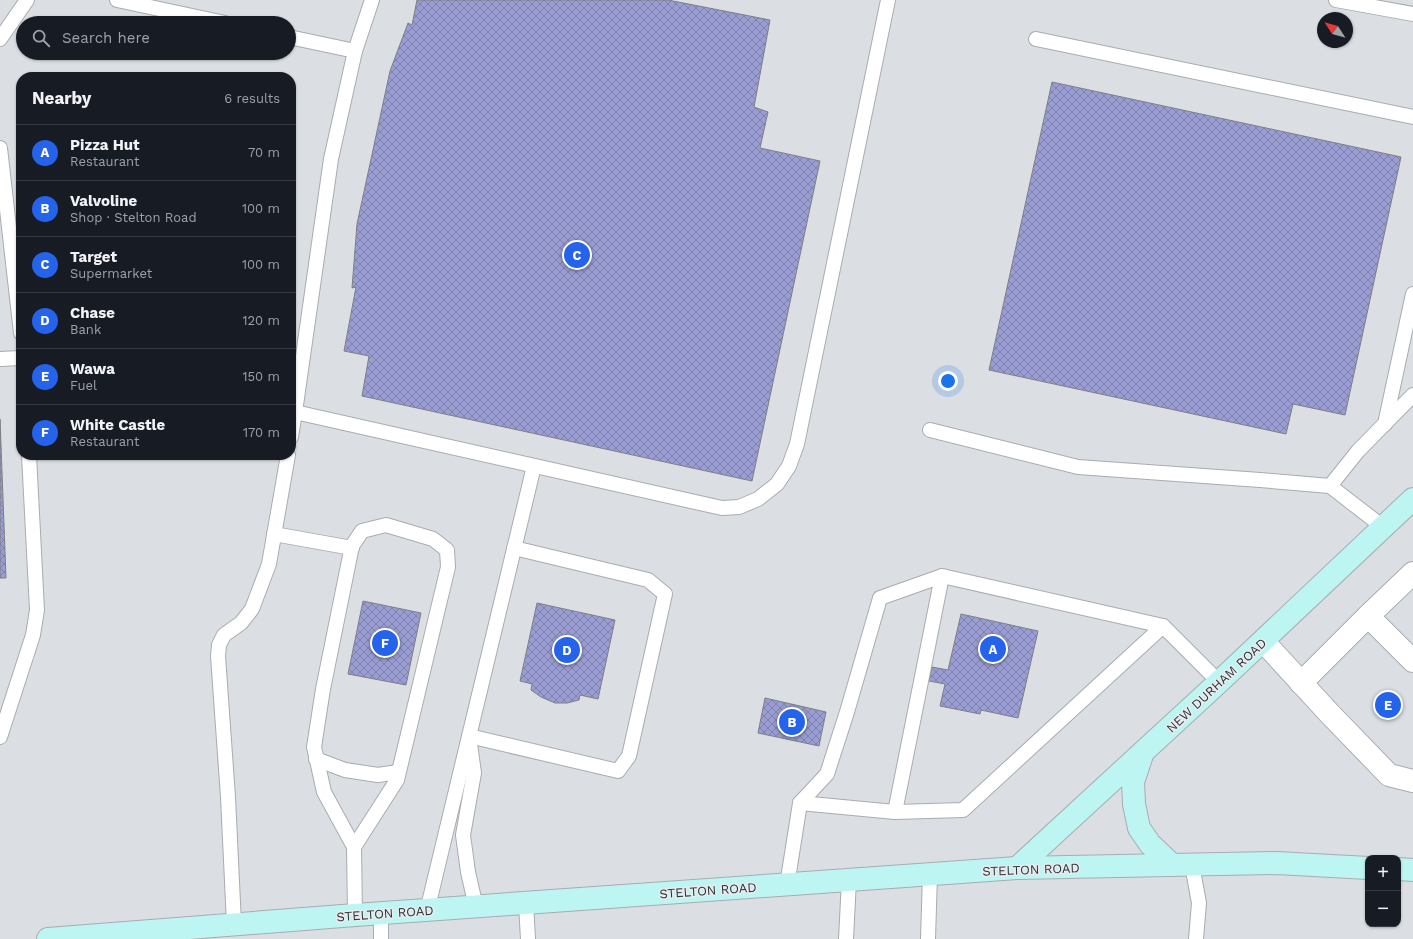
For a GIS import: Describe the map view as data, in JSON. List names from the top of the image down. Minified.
{"streets":{"main road":["NEW DURHAM ROAD","STELTON ROAD"]},"crossings":[["NEW DURHAM ROAD","STELTON ROAD"]],"north":"top left","page":{"search":"Search here","heading":["Nearby","6 results"],"list":[{"mark":"A","name":"Pizza Hut","note":"Restaurant","value":"70 m"},{"mark":"B","name":"Valvoline","note":"Shop · Stelton Road","value":"100 m"},{"mark":"C","name":"Target","note":"Supermarket","value":"100 m"},{"mark":"D","name":"Chase","note":"Bank","value":"120 m"},{"mark":"E","name":"Wawa","note":"Fuel","value":"150 m"},{"mark":"F","name":"White Castle","note":"Restaurant","value":"170 m"}],"pins":["C","F","A","D","E","B"],"map_buttons":["+","−"]}}
